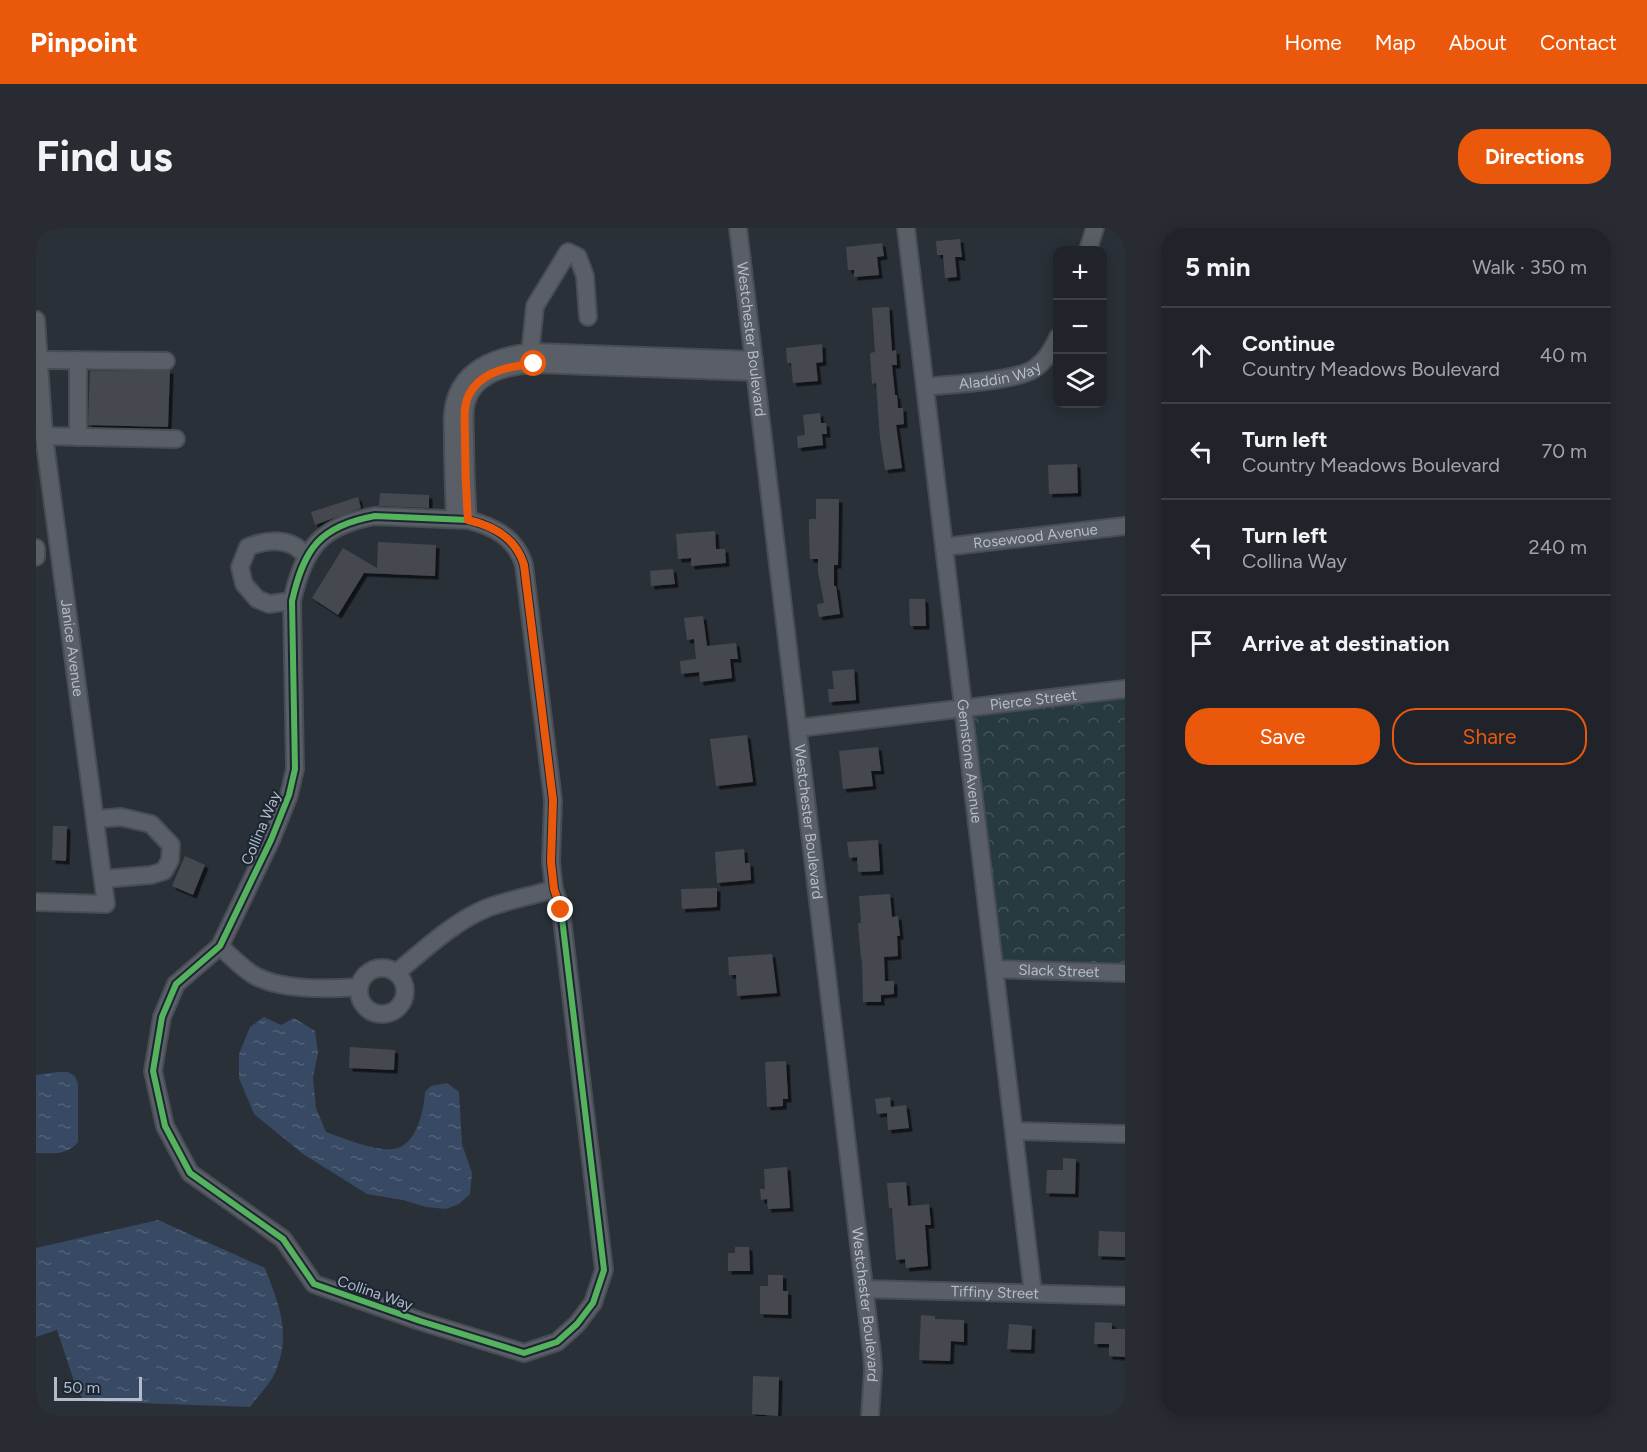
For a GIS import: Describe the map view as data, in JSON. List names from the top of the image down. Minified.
{"streets":{"street":["Westchester Boulevard","Aladdin Way","Rosewood Avenue","Janice Avenue","Pierce Street","Gemstone Avenue","Collina Way","Slack Street","Tiffiny Street"]},"crossings":[["Westchester Boulevard","Pierce Street"],["Westchester Boulevard","Tiffiny Street"],["Aladdin Way","Gemstone Avenue"],["Rosewood Avenue","Gemstone Avenue"],["Pierce Street","Gemstone Avenue"],["Gemstone Avenue","Slack Street"],["Gemstone Avenue","Tiffiny Street"]],"scale_bar":"50 m","page":{"header":"Pinpoint","nav":["Home","Map","About","Contact"],"buttons":["Directions",["Save","Share"]],"title":"Find us","heading":["5 min","Walk · 350 m"],"map_buttons":["+","−"],"list":[["Continue","Country Meadows Boulevard","40 m"],["Turn left","Country Meadows Boulevard","70 m"],["Turn left","Collina Way","240 m"],"Arrive at destination"],"scale":"50 m"}}
